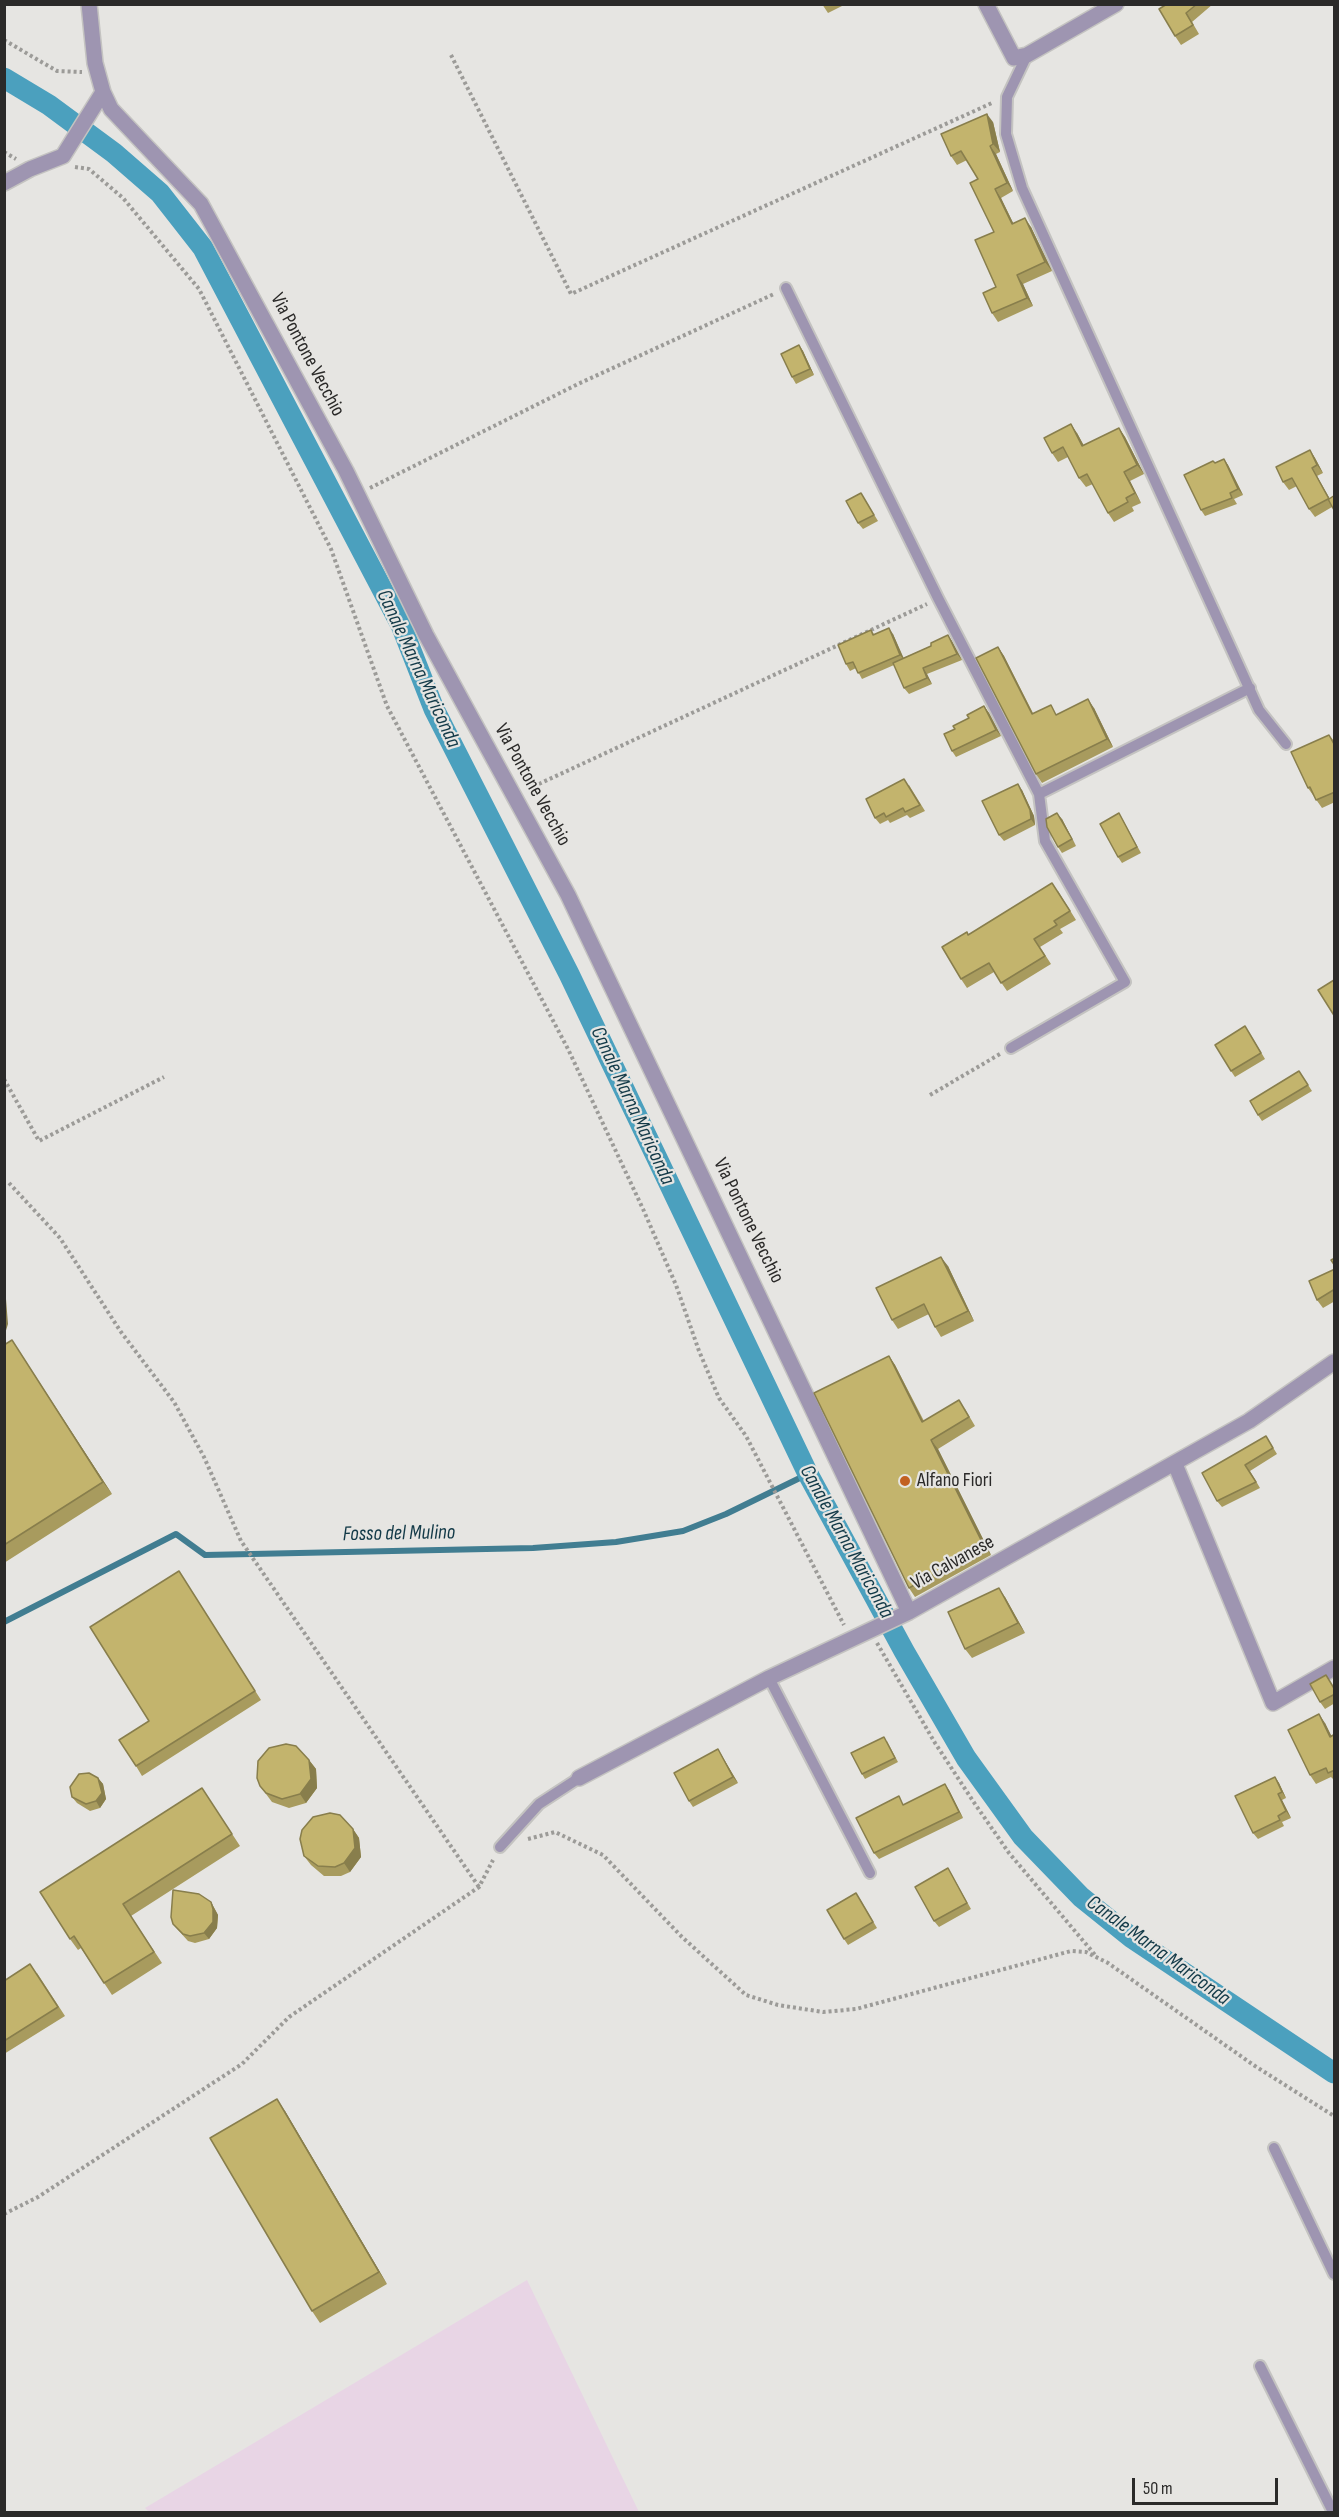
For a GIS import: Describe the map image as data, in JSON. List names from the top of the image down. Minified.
{"streets":{"street":["Via Pontone Vecchio","Via Calvanese"]},"crossings":[["Via Pontone Vecchio","Via Calvanese"]],"water":["Canale Marna Mariconda","Fosso del Mulino"],"places":["Alfano Fiori"],"scale_bar":"50 m"}
